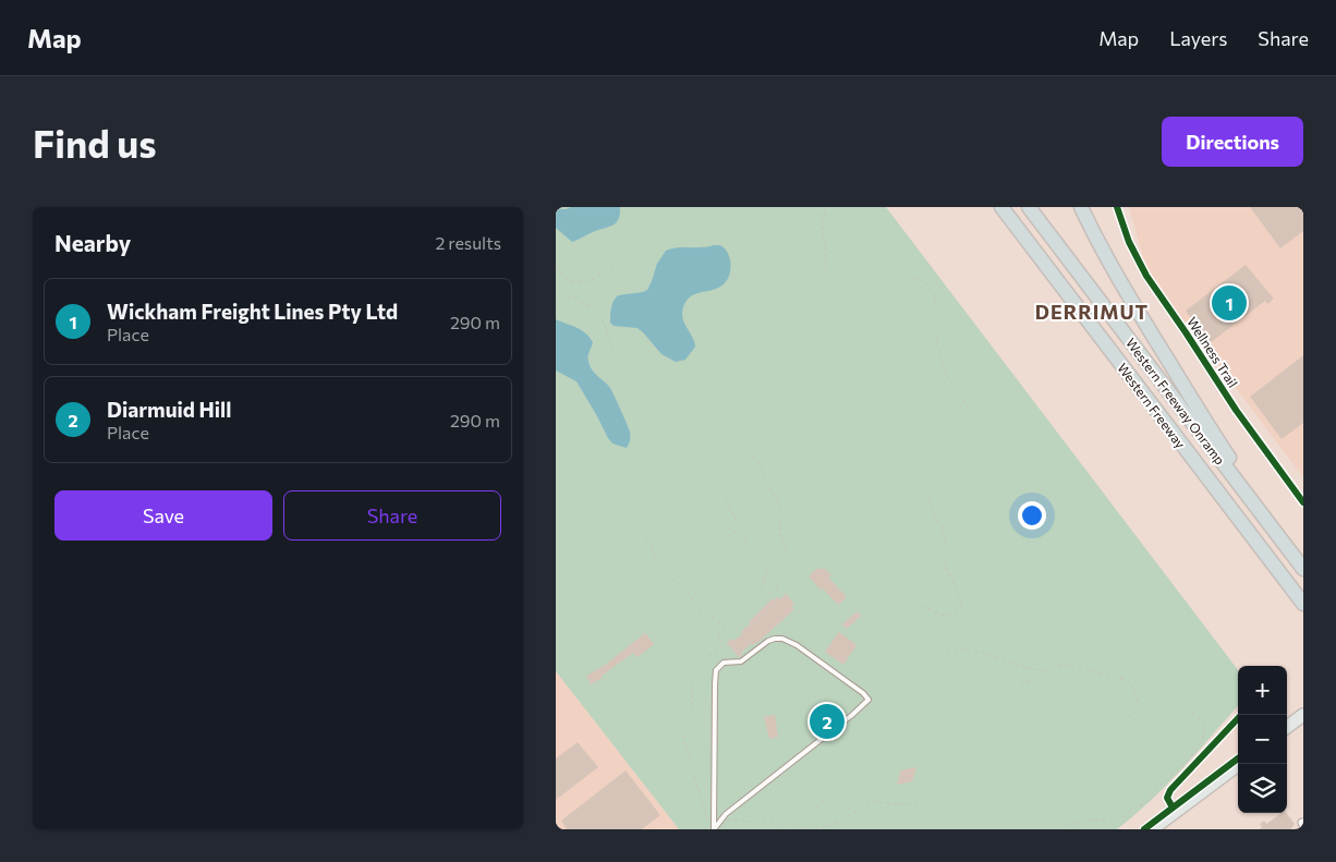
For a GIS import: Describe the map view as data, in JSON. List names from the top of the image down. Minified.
{"streets":{"highway":["Western Freeway Onramp","Western Freeway"],"cycle path":["Wellness Trail"]},"districts":["DERRIMUT"],"page":{"header":"Map","nav":["Map","Layers","Share"],"buttons":["Directions",["Save","Share"]],"title":"Find us","heading":["Nearby","2 results"],"list":[{"mark":"1","name":"Wickham Freight Lines Pty Ltd","note":"Place","value":"290 m"},{"mark":"2","name":"Diarmuid Hill","note":"Place","value":"290 m"}],"pins":["1","2"],"map_buttons":["+","−"]}}
